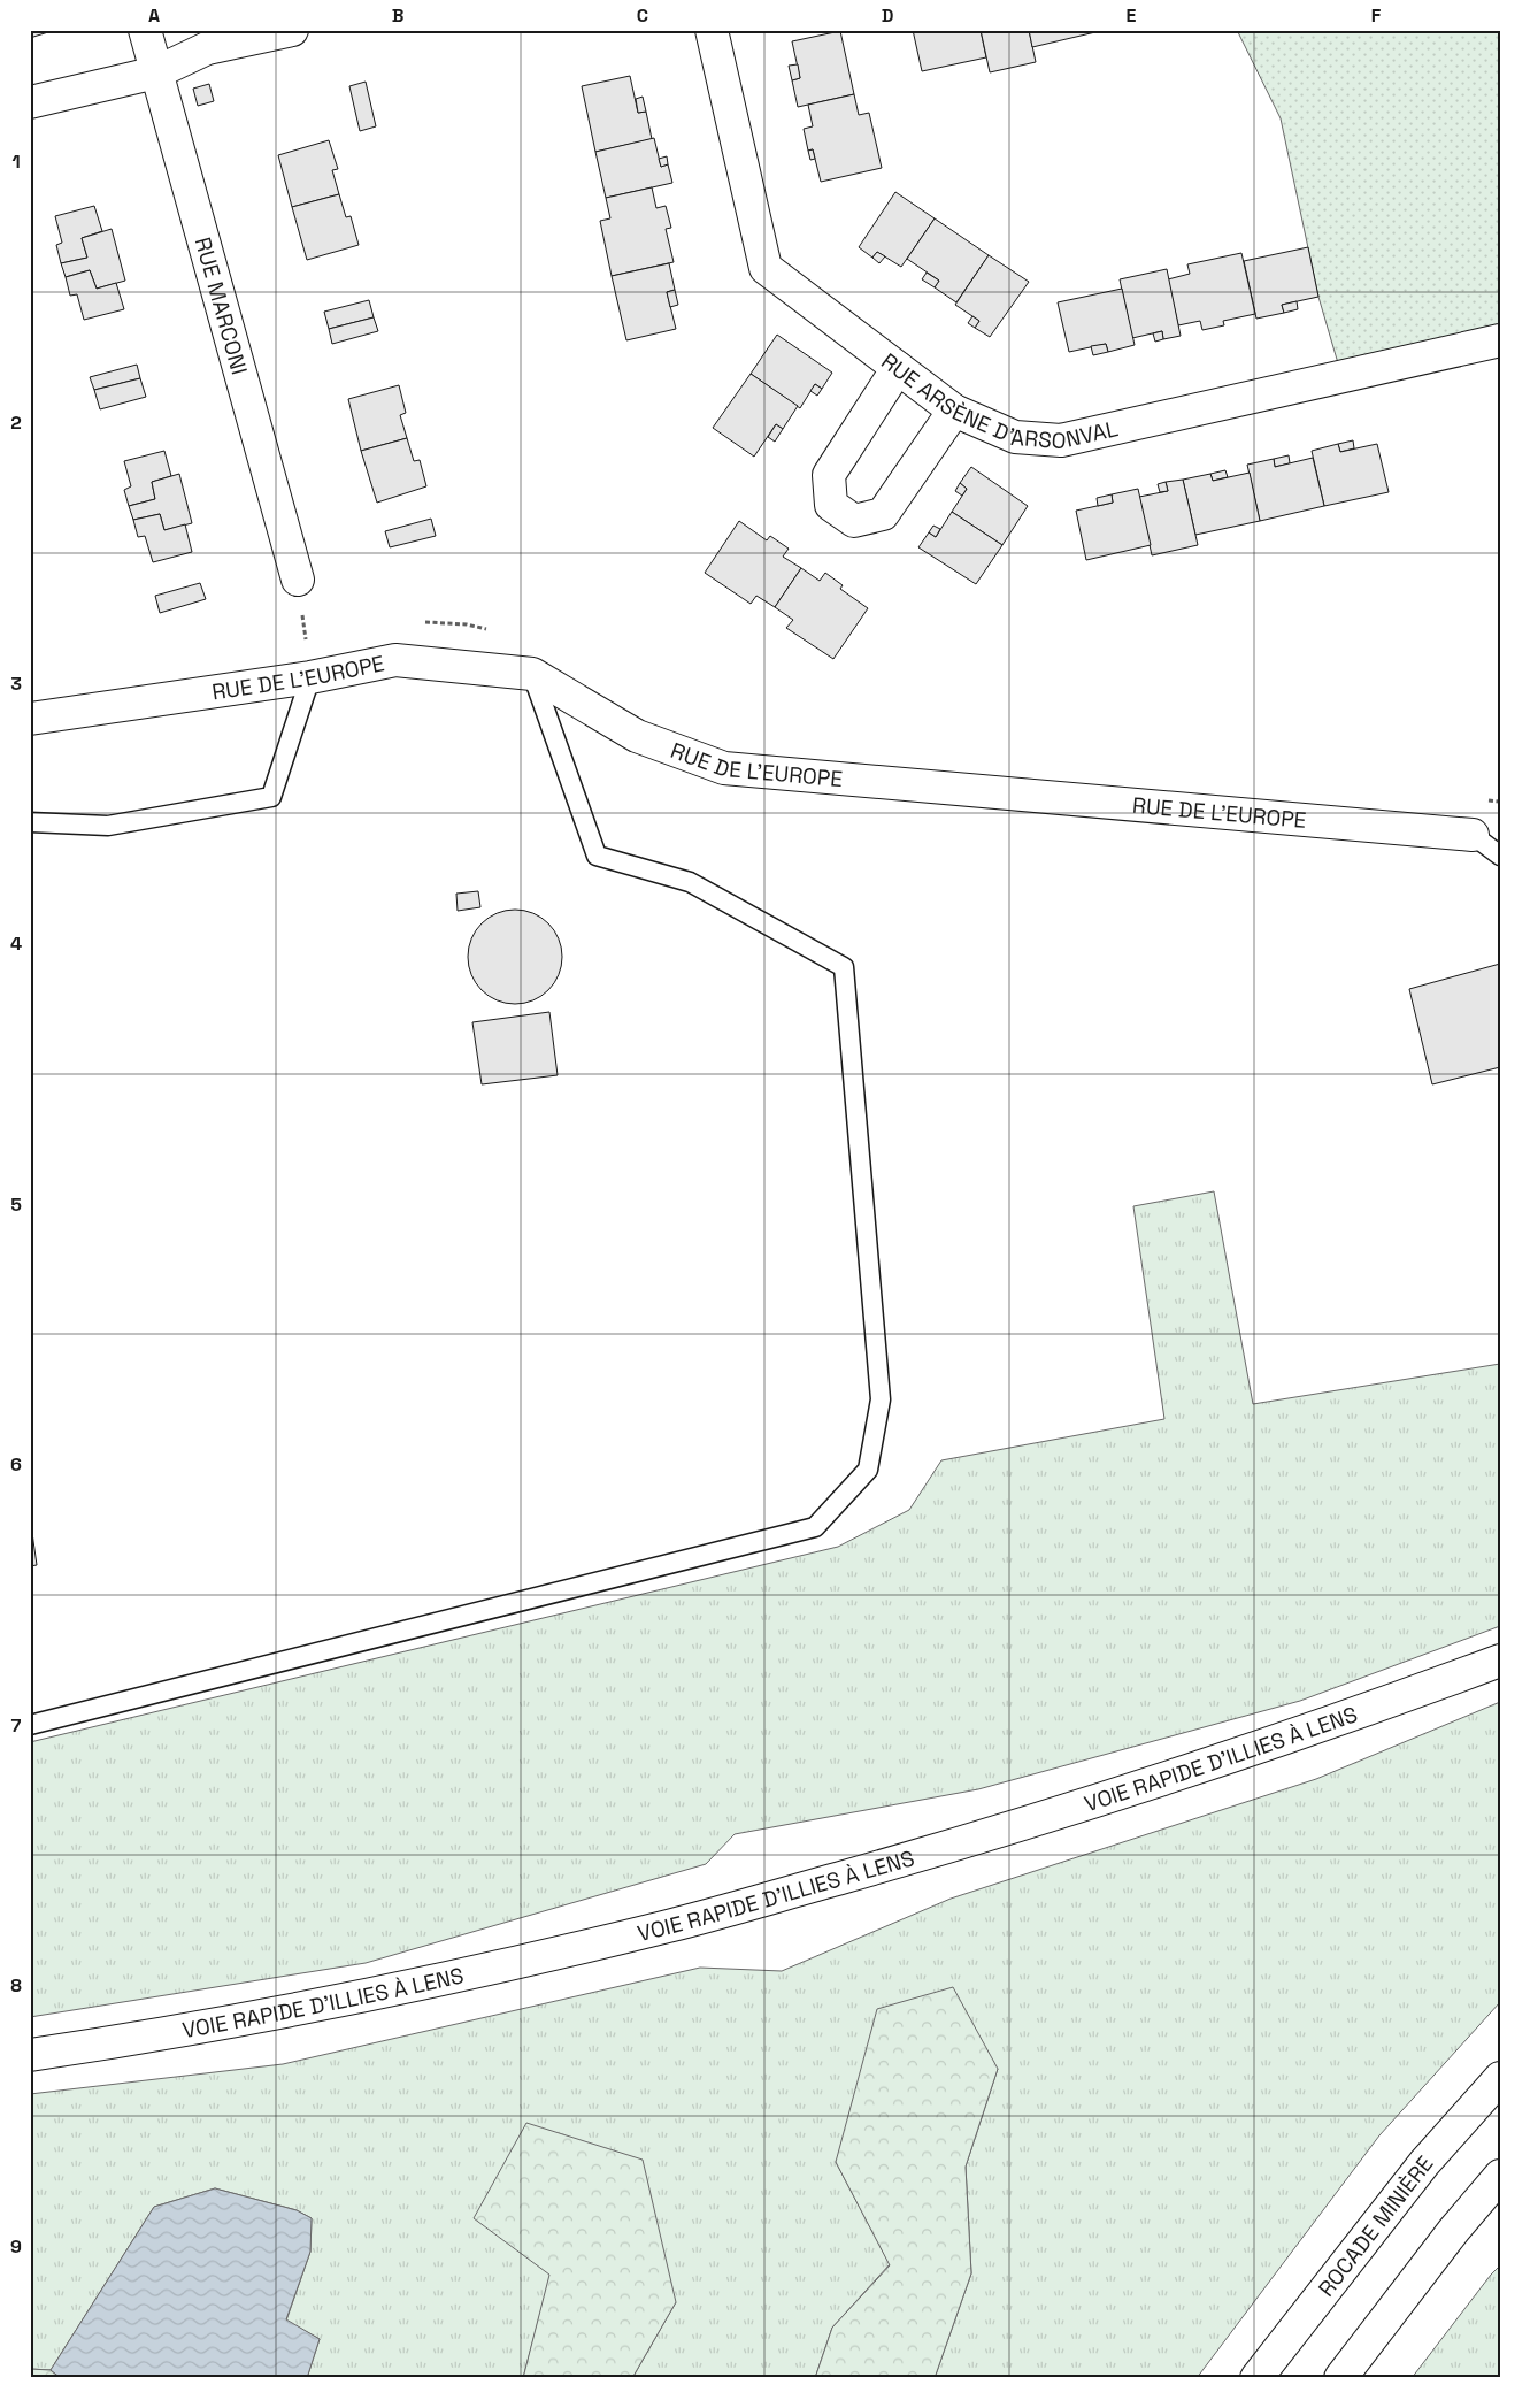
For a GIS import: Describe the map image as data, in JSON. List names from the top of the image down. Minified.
{"streets":{"main road":["RUE MARCONI","RUE ARSÈNE D'ARSONVAL","RUE DE L'EUROPE","VOIE RAPIDE D’ILLIES À LENS","ROCADE MINIÈRE"]},"grid":{"columns":["A","B","C","D","E","F"],"rows":["1","2","3","4","5","6","7","8","9"]}}
